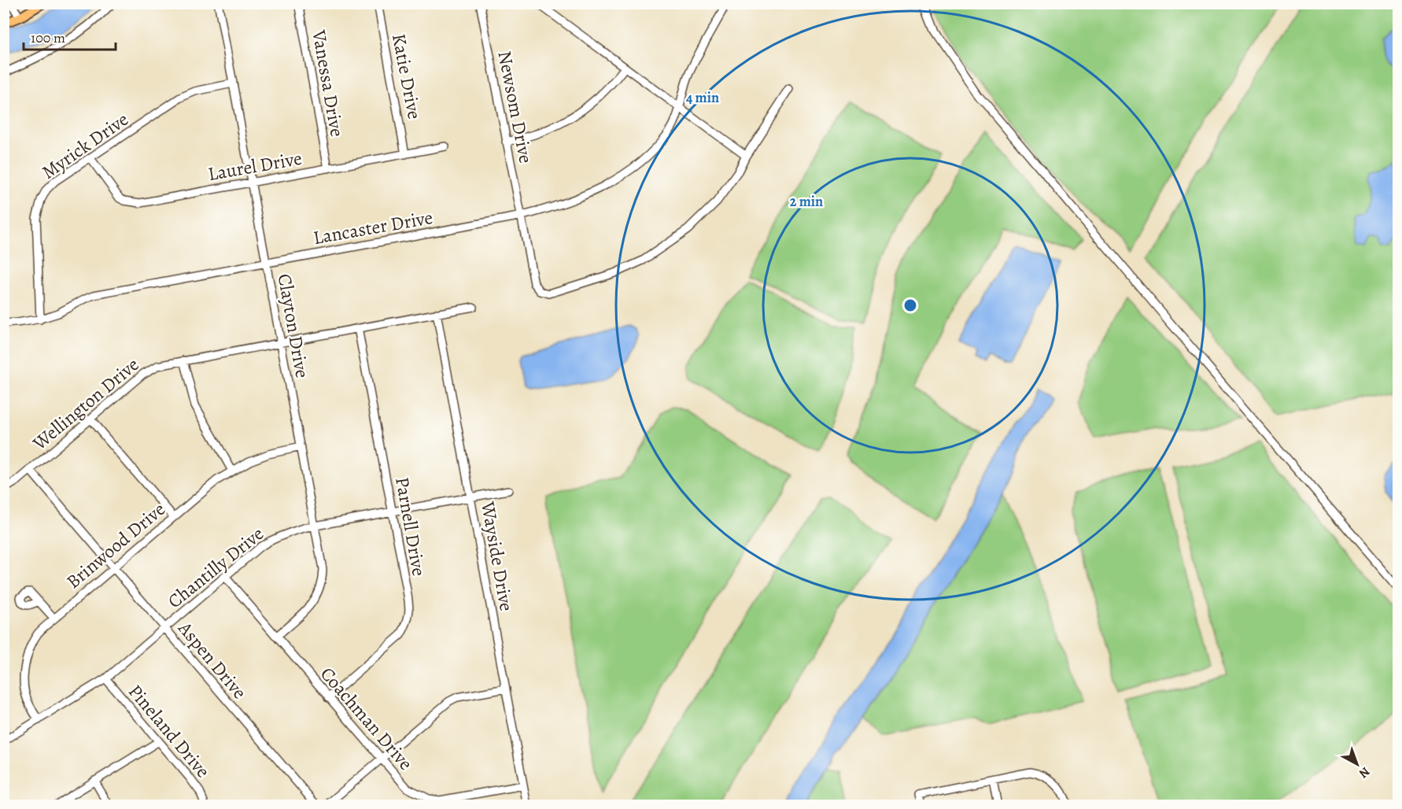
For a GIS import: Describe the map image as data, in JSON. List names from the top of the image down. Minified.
{"streets":{"street":["Katie Drive","Vanessa Drive","Newsom Drive","Myrick Drive","Laurel Drive","Lancaster Drive","Clayton Drive","Wellington Drive","Parnell Drive","Brinwood Drive","Wayside Drive","Chantilly Drive","Aspen Drive","Coachman Drive","Pineland Drive"]},"crossings":[["Katie Drive","Laurel Drive"],["Vanessa Drive","Laurel Drive"],["Newsom Drive","Lancaster Drive"],["Myrick Drive","Laurel Drive"],["Myrick Drive","Lancaster Drive"],["Myrick Drive","Clayton Drive"],["Laurel Drive","Clayton Drive"],["Lancaster Drive","Clayton Drive"],["Clayton Drive","Wellington Drive"],["Clayton Drive","Brinwood Drive"],["Clayton Drive","Chantilly Drive"],["Clayton Drive","Coachman Drive"],["Wellington Drive","Parnell Drive"],["Wellington Drive","Wayside Drive"],["Wellington Drive","Aspen Drive"],["Parnell Drive","Chantilly Drive"],["Parnell Drive","Coachman Drive"],["Brinwood Drive","Chantilly Drive"],["Brinwood Drive","Aspen Drive"],["Wayside Drive","Chantilly Drive"],["Wayside Drive","Coachman Drive"],["Chantilly Drive","Aspen Drive"],["Chantilly Drive","Coachman Drive"],["Chantilly Drive","Pineland Drive"]],"scale_bar":"100 m","north":"bottom right","rings":["4 min","2 min"]}
